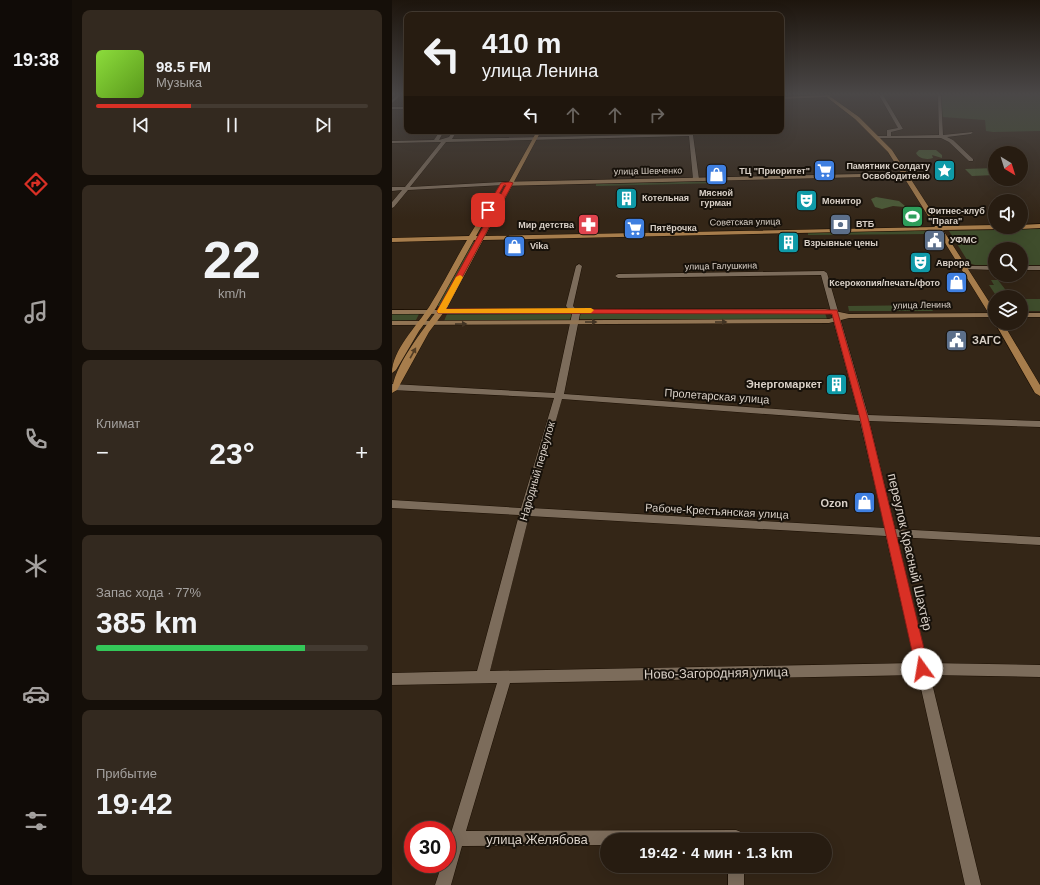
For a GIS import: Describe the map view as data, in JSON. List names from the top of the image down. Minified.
{"streets":{"main road":["улица Шевченко","Советская улица","улица Ленина"],"street":["улица Галушкина","Пролетарская улица","Народный переулок","Рабоче-Крестьянская улица","переулок Красный Шахтёр","Ново-Загородняя улица","улица Желябова"]},"crossings":[["улица Галушкина","переулок Красный Шахтёр"],["улица Ленина","Народный переулок"],["улица Ленина","переулок Красный Шахтёр"],["Пролетарская улица","Народный переулок"],["Пролетарская улица","переулок Красный Шахтёр"],["Народный переулок","Рабоче-Крестьянская улица"],["Народный переулок","Ново-Загородняя улица"],["Рабоче-Крестьянская улица","переулок Красный Шахтёр"],["переулок Красный Шахтёр","Ново-Загородняя улица"]],"places":{"supermarket":["ТЦ \"Приоритет\"","Пятёрочка"],"place":["Памятник Солдату Освободителю"],"shop":["Мясной гурман","Vika","Ксерокопия/печать/фото","Ozon"],"building":["Котельная","Взрывные цены","Энергомаркет"],"theatre":["Монитор","Аврора"],"sports":["Фитнес-клуб \"Прага\""],"bank":["ВТБ"],"pharmacy":["Мир детства"],"public building":["УФМС","ЗАГС"]},"north":"bottom right","page":{"tabs":"19:38","turn":["410 m","улица Ленина"],"song":["98.5 FM","Музыка"],"tile":[["22","km/h"],"Климат",["Запас хода · 77%","385 km"],["Прибытие","19:42"]],"heat":["−","23°","+"],"limit":"30","trip":"19:42 · 4 мин · 1.3 km"}}
